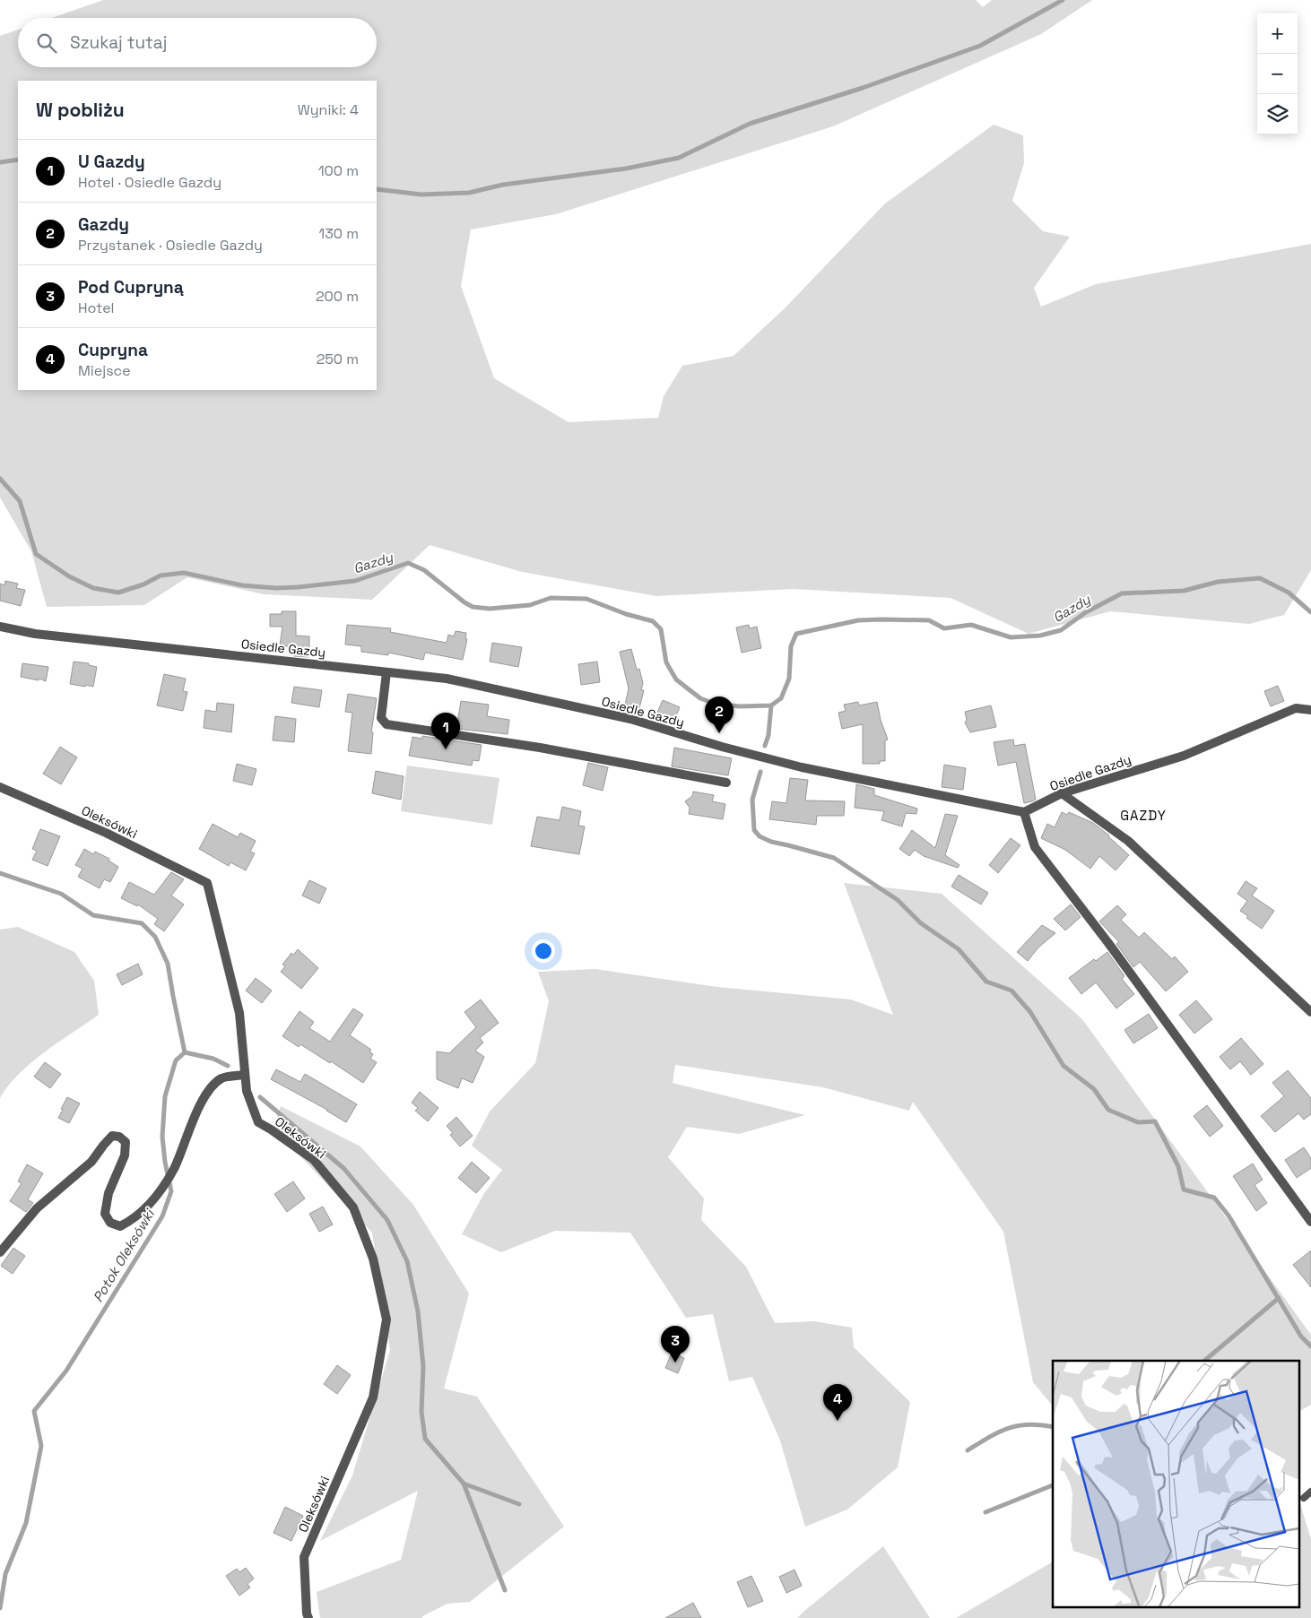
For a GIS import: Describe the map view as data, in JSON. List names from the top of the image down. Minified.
{"streets":{"street":["Osiedle Gazdy","Oleksówki"]},"districts":["GAZDY"],"water":["Gazdy","Potok Oleksówki"],"page":{"map_buttons":["+","−"],"search":"Szukaj tutaj","heading":["W pobliżu","Wyniki: 4"],"list":[{"mark":"1","name":"U Gazdy","note":"Hotel · Osiedle Gazdy","value":"100 m"},{"mark":"2","name":"Gazdy","note":"Przystanek · Osiedle Gazdy","value":"130 m"},{"mark":"3","name":"Pod Cupryną","note":"Hotel","value":"200 m"},{"mark":"4","name":"Cupryna","note":"Miejsce","value":"250 m"}],"pins":["2","1","3","4"]}}
